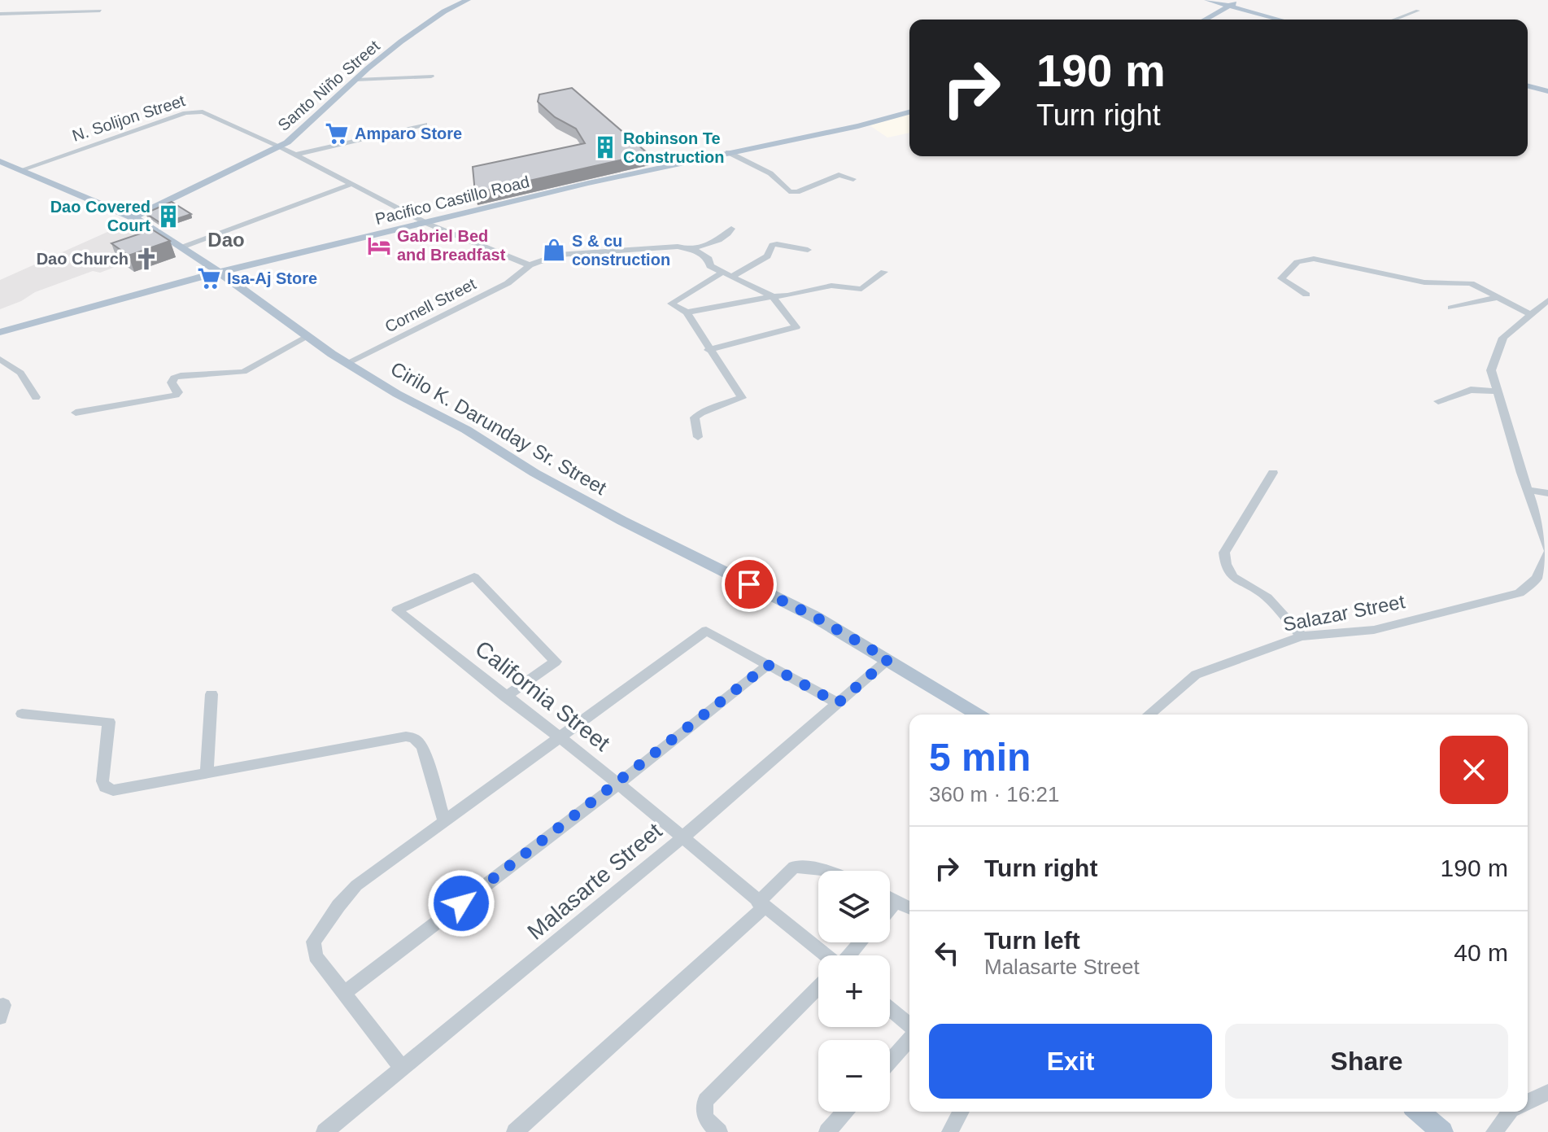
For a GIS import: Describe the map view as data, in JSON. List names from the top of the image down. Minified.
{"streets":{"main road":["Santo Niño Street","Pacifico Castillo Road","Cirilo K. Darunday Sr. Street"],"street":["N. Solijon Street","Cornell Street","Salazar Street","California Street","Malasarte Street"]},"crossings":[["Santo Niño Street","N. Solijon Street"],["Santo Niño Street","Cirilo K. Darunday Sr. Street"],["N. Solijon Street","Pacifico Castillo Road"],["N. Solijon Street","Cirilo K. Darunday Sr. Street"],["Pacifico Castillo Road","Cirilo K. Darunday Sr. Street"],["Cornell Street","Cirilo K. Darunday Sr. Street"],["Cirilo K. Darunday Sr. Street","Malasarte Street"],["California Street","Malasarte Street"]],"districts":["Dao"],"places":{"supermarket":["Amparo Store","Isa-Aj Store"],"building":["Robinson Te Construction","Dao Covered Court"],"hotel":["Gabriel Bed and Breadfast"],"shop":["S & cu construction"],"church":["Dao Church"]},"page":{"turn":["190 m","Turn right"],"heading":["5 min","360 m · 16:21"],"list":[{"name":"Turn right","value":"190 m"},{"name":"Turn left","note":"Malasarte Street","value":"40 m"}],"map_buttons":["+","−"],"buttons":["Exit","Share"]}}
